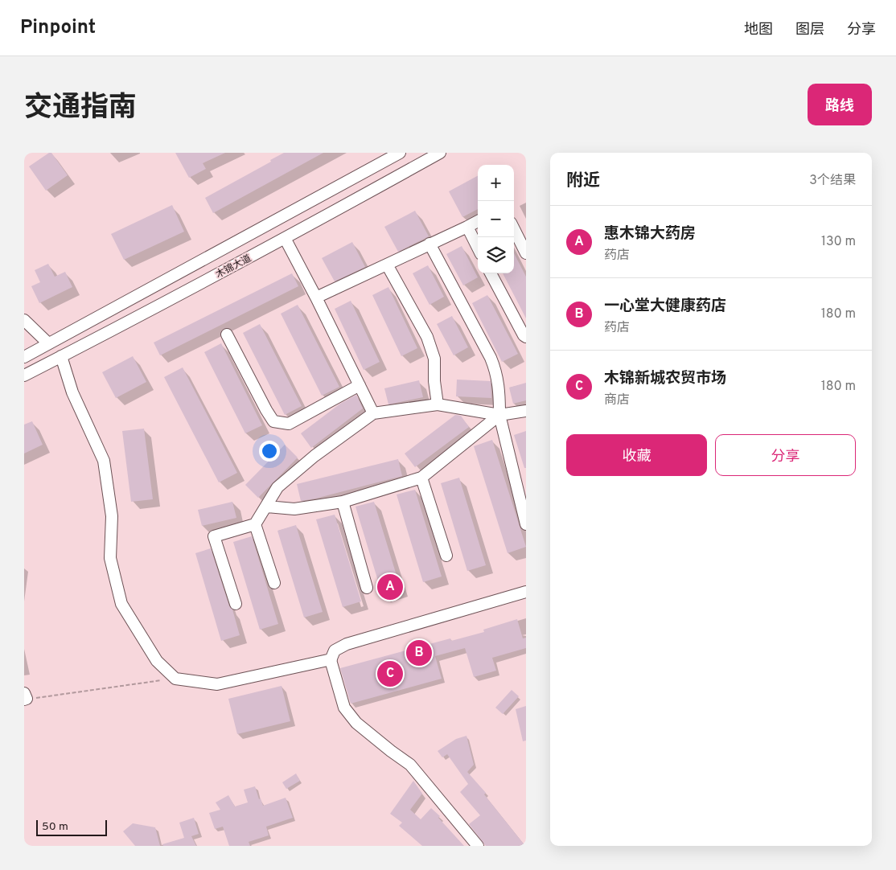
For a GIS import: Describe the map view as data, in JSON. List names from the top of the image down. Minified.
{"streets":{"street":["木锦大道"]},"scale_bar":"50 m","page":{"header":"Pinpoint","nav":["地图","图层","分享"],"title":"交通指南","buttons":["路线",["收藏","分享"]],"heading":["附近","3个结果"],"map_buttons":["+","−"],"list":[{"mark":"A","name":"惠木锦大药房","note":"药店","value":"130 m"},{"mark":"B","name":"一心堂大健康药店","note":"药店","value":"180 m"},{"mark":"C","name":"木锦新城农贸市场","note":"商店","value":"180 m"}],"pins":["A","B","C"],"scale":"50 m"}}
